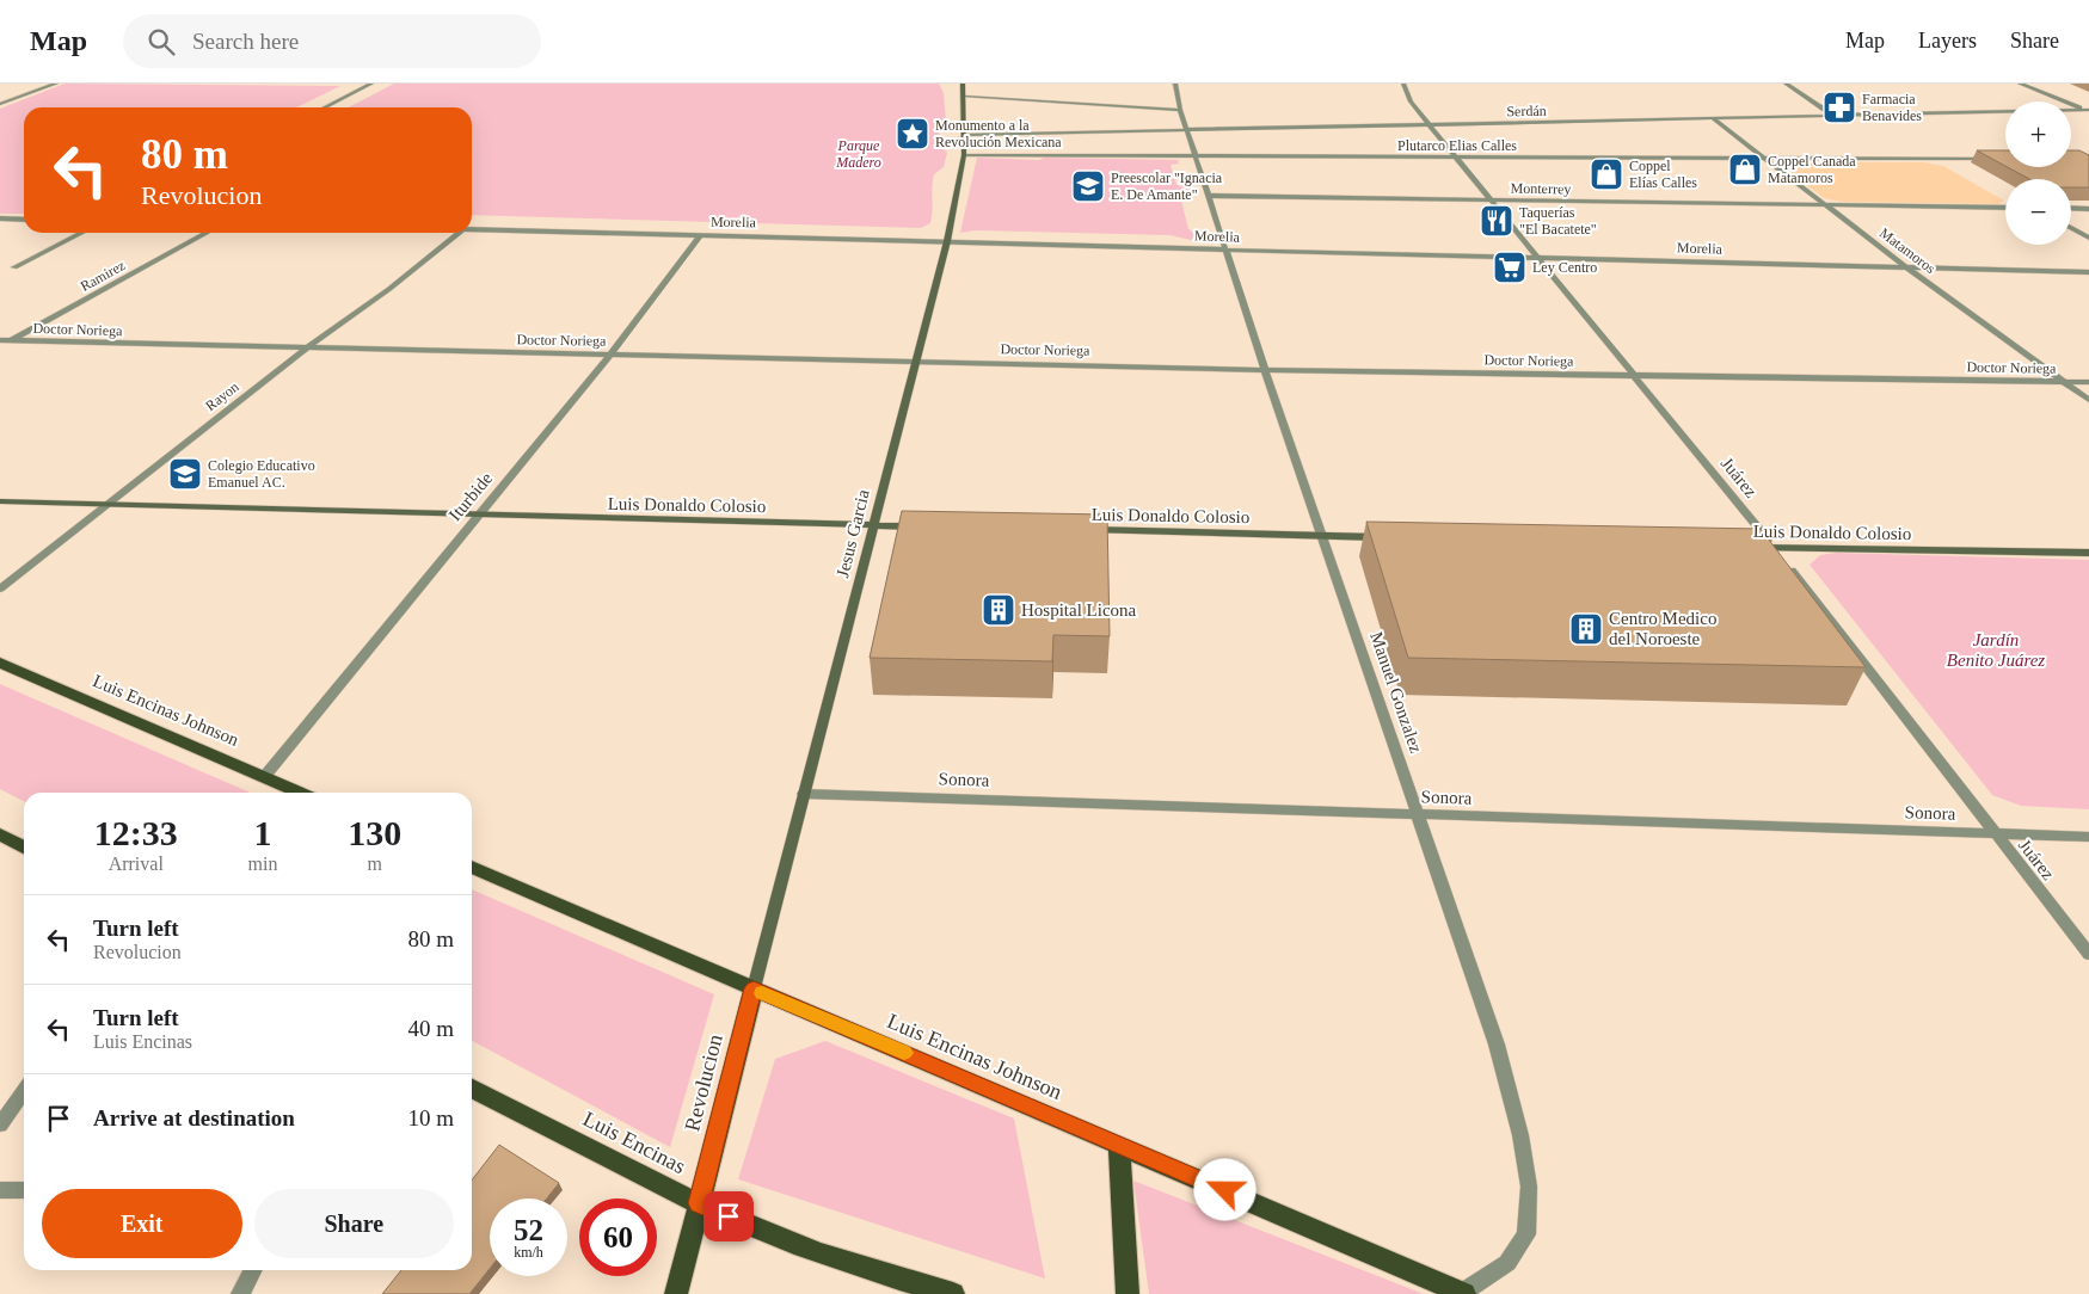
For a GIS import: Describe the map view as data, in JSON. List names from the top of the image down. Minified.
{"streets":{"main road":["Luis Encinas Johnson","Revolucion","Luis Encinas"],"street":["Serdán","Plutarco Elias Calles","Monterrey","Morelia","Matamoros","Ramirez","Doctor Noriega","Rayon","Juárez","Iturbide","Luis Donaldo Colosio","Jesus Garcia","Manuel Gonzalez","Sonora"]},"crossings":[["Serdán","Matamoros"],["Serdán","Juárez"],["Serdán","Jesus Garcia"],["Serdán","Manuel Gonzalez"],["Plutarco Elias Calles","Matamoros"],["Plutarco Elias Calles","Juárez"],["Plutarco Elias Calles","Jesus Garcia"],["Plutarco Elias Calles","Manuel Gonzalez"],["Monterrey","Matamoros"],["Monterrey","Juárez"],["Monterrey","Manuel Gonzalez"],["Morelia","Matamoros"],["Morelia","Juárez"],["Morelia","Iturbide"],["Morelia","Jesus Garcia"],["Morelia","Manuel Gonzalez"],["Matamoros","Doctor Noriega"],["Ramirez","Doctor Noriega"],["Doctor Noriega","Rayon"],["Doctor Noriega","Juárez"],["Doctor Noriega","Iturbide"],["Doctor Noriega","Jesus Garcia"],["Doctor Noriega","Manuel Gonzalez"],["Rayon","Luis Donaldo Colosio"],["Juárez","Luis Donaldo Colosio"],["Juárez","Sonora"],["Iturbide","Luis Donaldo Colosio"],["Iturbide","Luis Encinas Johnson"],["Luis Donaldo Colosio","Jesus Garcia"],["Luis Donaldo Colosio","Manuel Gonzalez"],["Jesus Garcia","Luis Encinas Johnson"],["Jesus Garcia","Sonora"],["Jesus Garcia","Revolucion"],["Manuel Gonzalez","Luis Encinas Johnson"],["Manuel Gonzalez","Sonora"],["Luis Encinas Johnson","Revolucion"],["Revolucion","Luis Encinas"]],"parks":["Parque Madero","Jardín Benito Juárez"],"places":{"pharmacy":["Farmacia Benavides"],"place":["Monumento a la Revolución Mexicana"],"shop":["Coppel Canada Matamoros","Coppel Elías Calles"],"school or university":["Preescolar \"Ignacia E. De Amante\"","Colegio Educativo Emanuel AC."],"restaurant":["Taquerías \"El Bacatete\""],"supermarket":["Ley Centro"],"building":["Hospital Licona","Centro Medico del Noroeste"]},"page":{"header":"Map","search":"Search here","nav":["Map","Layers","Share"],"map_buttons":["+","−"],"turn":["80 m","Revolucion"],"eta":["12:33","Arrival","1","min","130","m"],"list":[{"name":"Turn left","note":"Revolucion","value":"80 m"},{"name":"Turn left","note":"Luis Encinas","value":"40 m"},{"name":"Arrive at destination","value":"10 m"}],"buttons":["Exit","Share"],"speed":"52 km/h","limit":"60"}}
